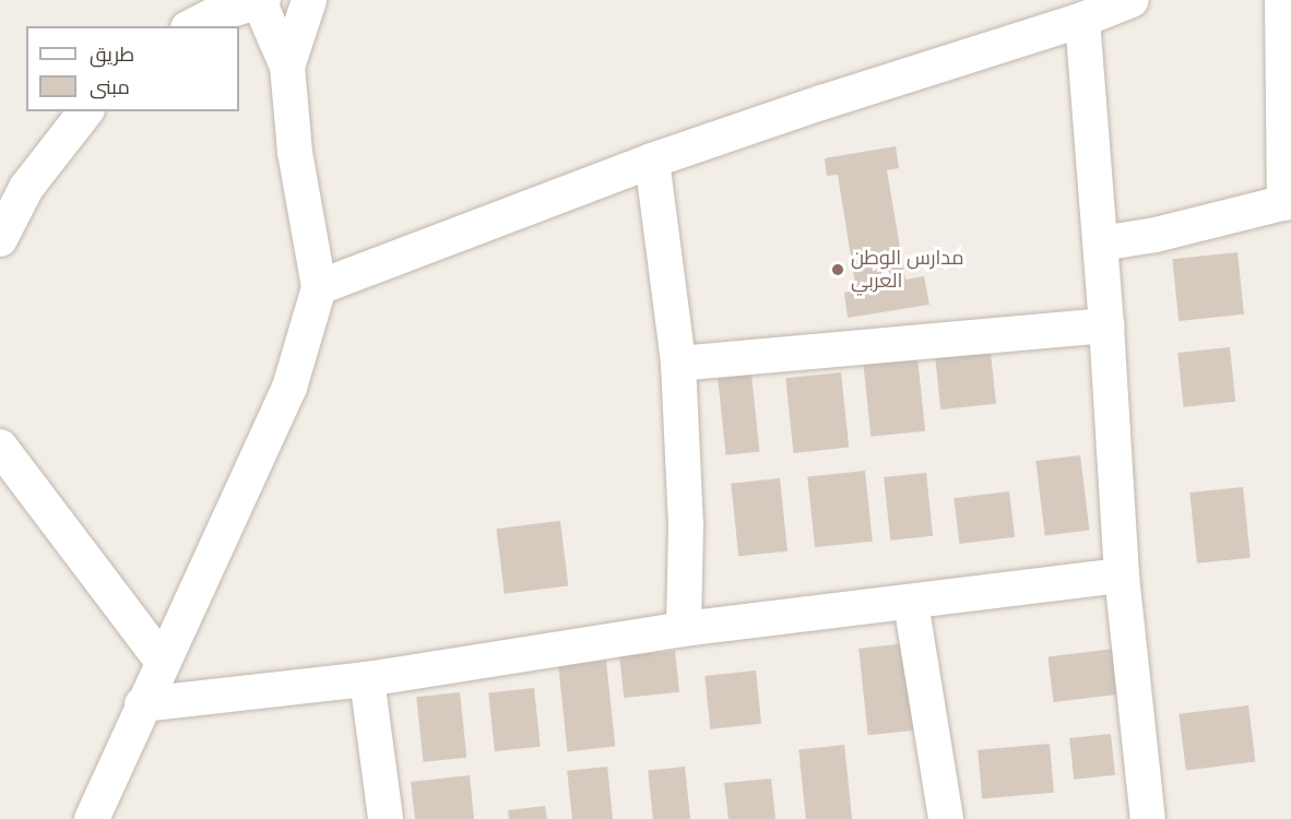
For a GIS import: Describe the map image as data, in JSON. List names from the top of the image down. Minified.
{"places":["مدارس الوطن العربي"],"legend":["طريق","مبنى"]}
